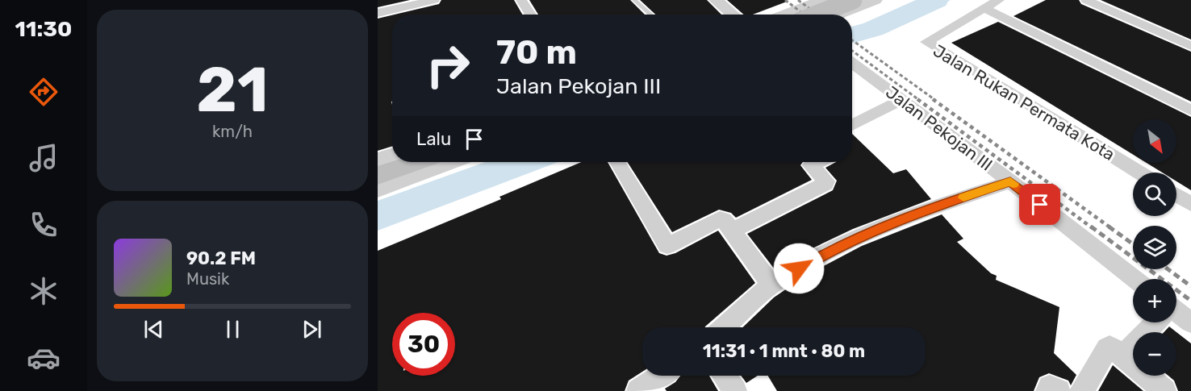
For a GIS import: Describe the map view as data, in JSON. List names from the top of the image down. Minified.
{"streets":{"street":["Jalan Rukan Permata Kota","Jalan Pekojan III"]},"north":"bottom right","page":{"tabs":"11:30","tile":["21","km/h"],"turn":["70 m","Jalan Pekojan III"],"then":"Lalu","map_buttons":["+","−"],"song":["90.2 FM","Musik"],"limit":"30","trip":"11:31 · 1 mnt · 80 m"}}
